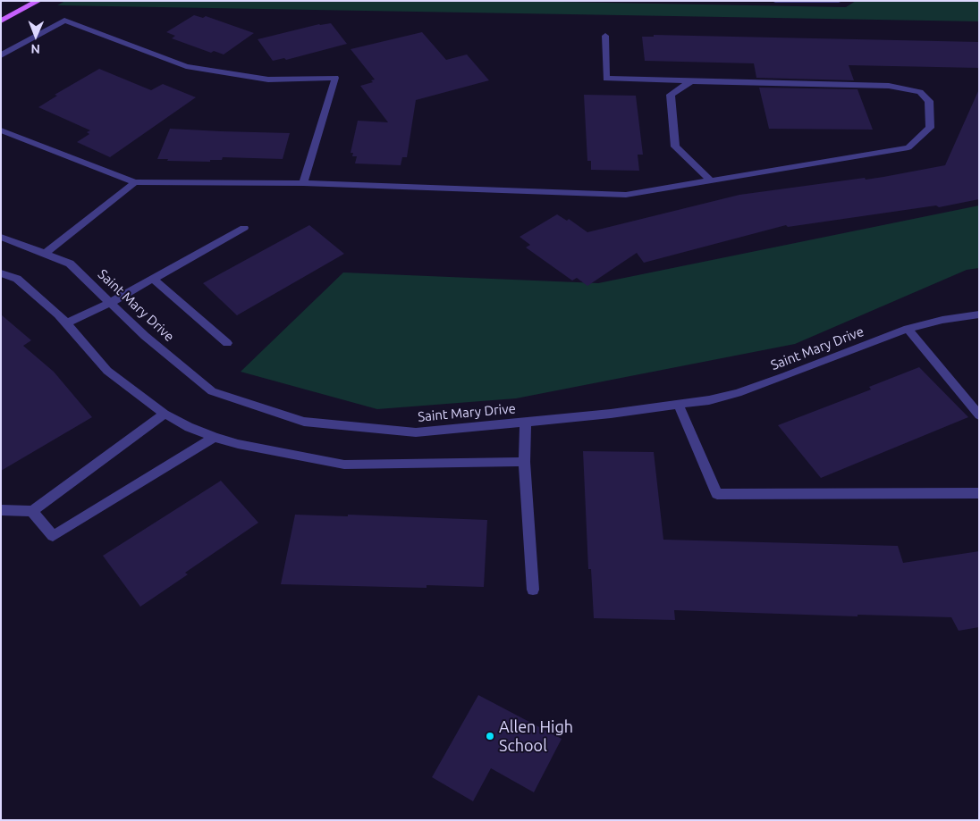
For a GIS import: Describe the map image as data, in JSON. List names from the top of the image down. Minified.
{"streets":{"street":["Saint Mary Drive"]},"places":["Allen High School"],"north":"bottom"}
